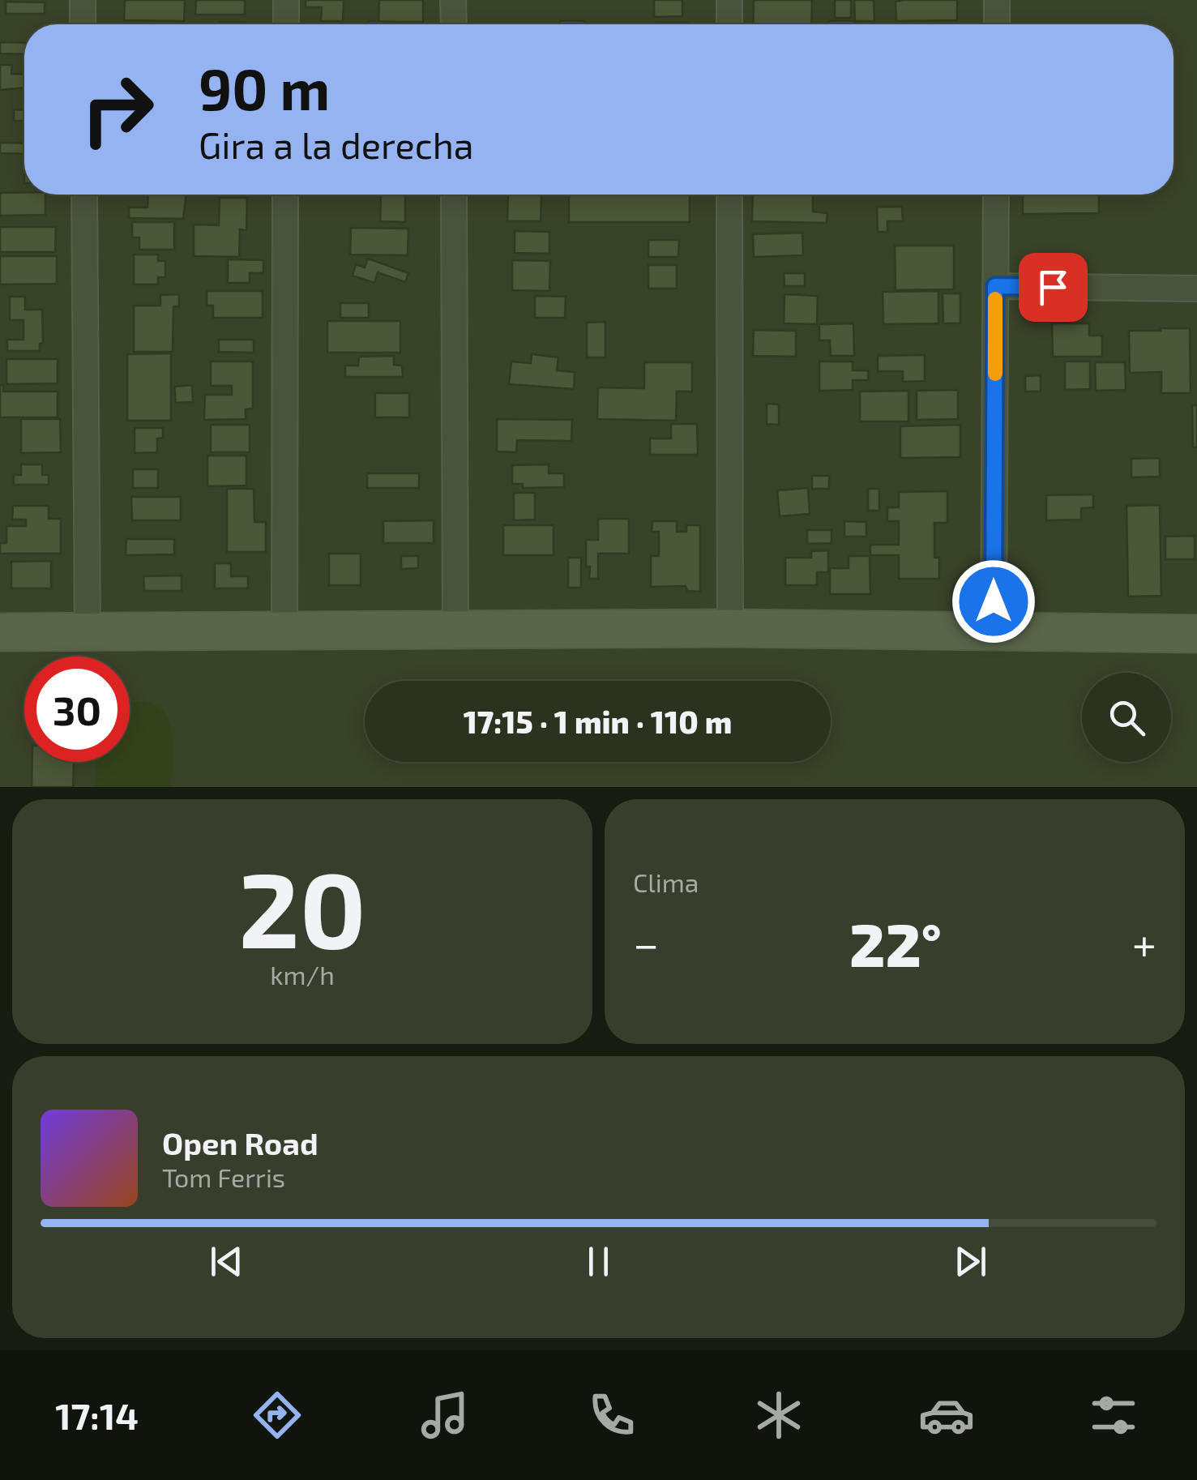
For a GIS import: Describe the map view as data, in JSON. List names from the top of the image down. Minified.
{"page":{"turn":["90 m","Gira a la derecha"],"limit":"30","trip":"17:15 · 1 min · 110 m","tile":[["20","km/h"],"Clima"],"heat":["−","22°","+"],"song":["Open Road","Tom Ferris"],"tabs":"17:14"}}
